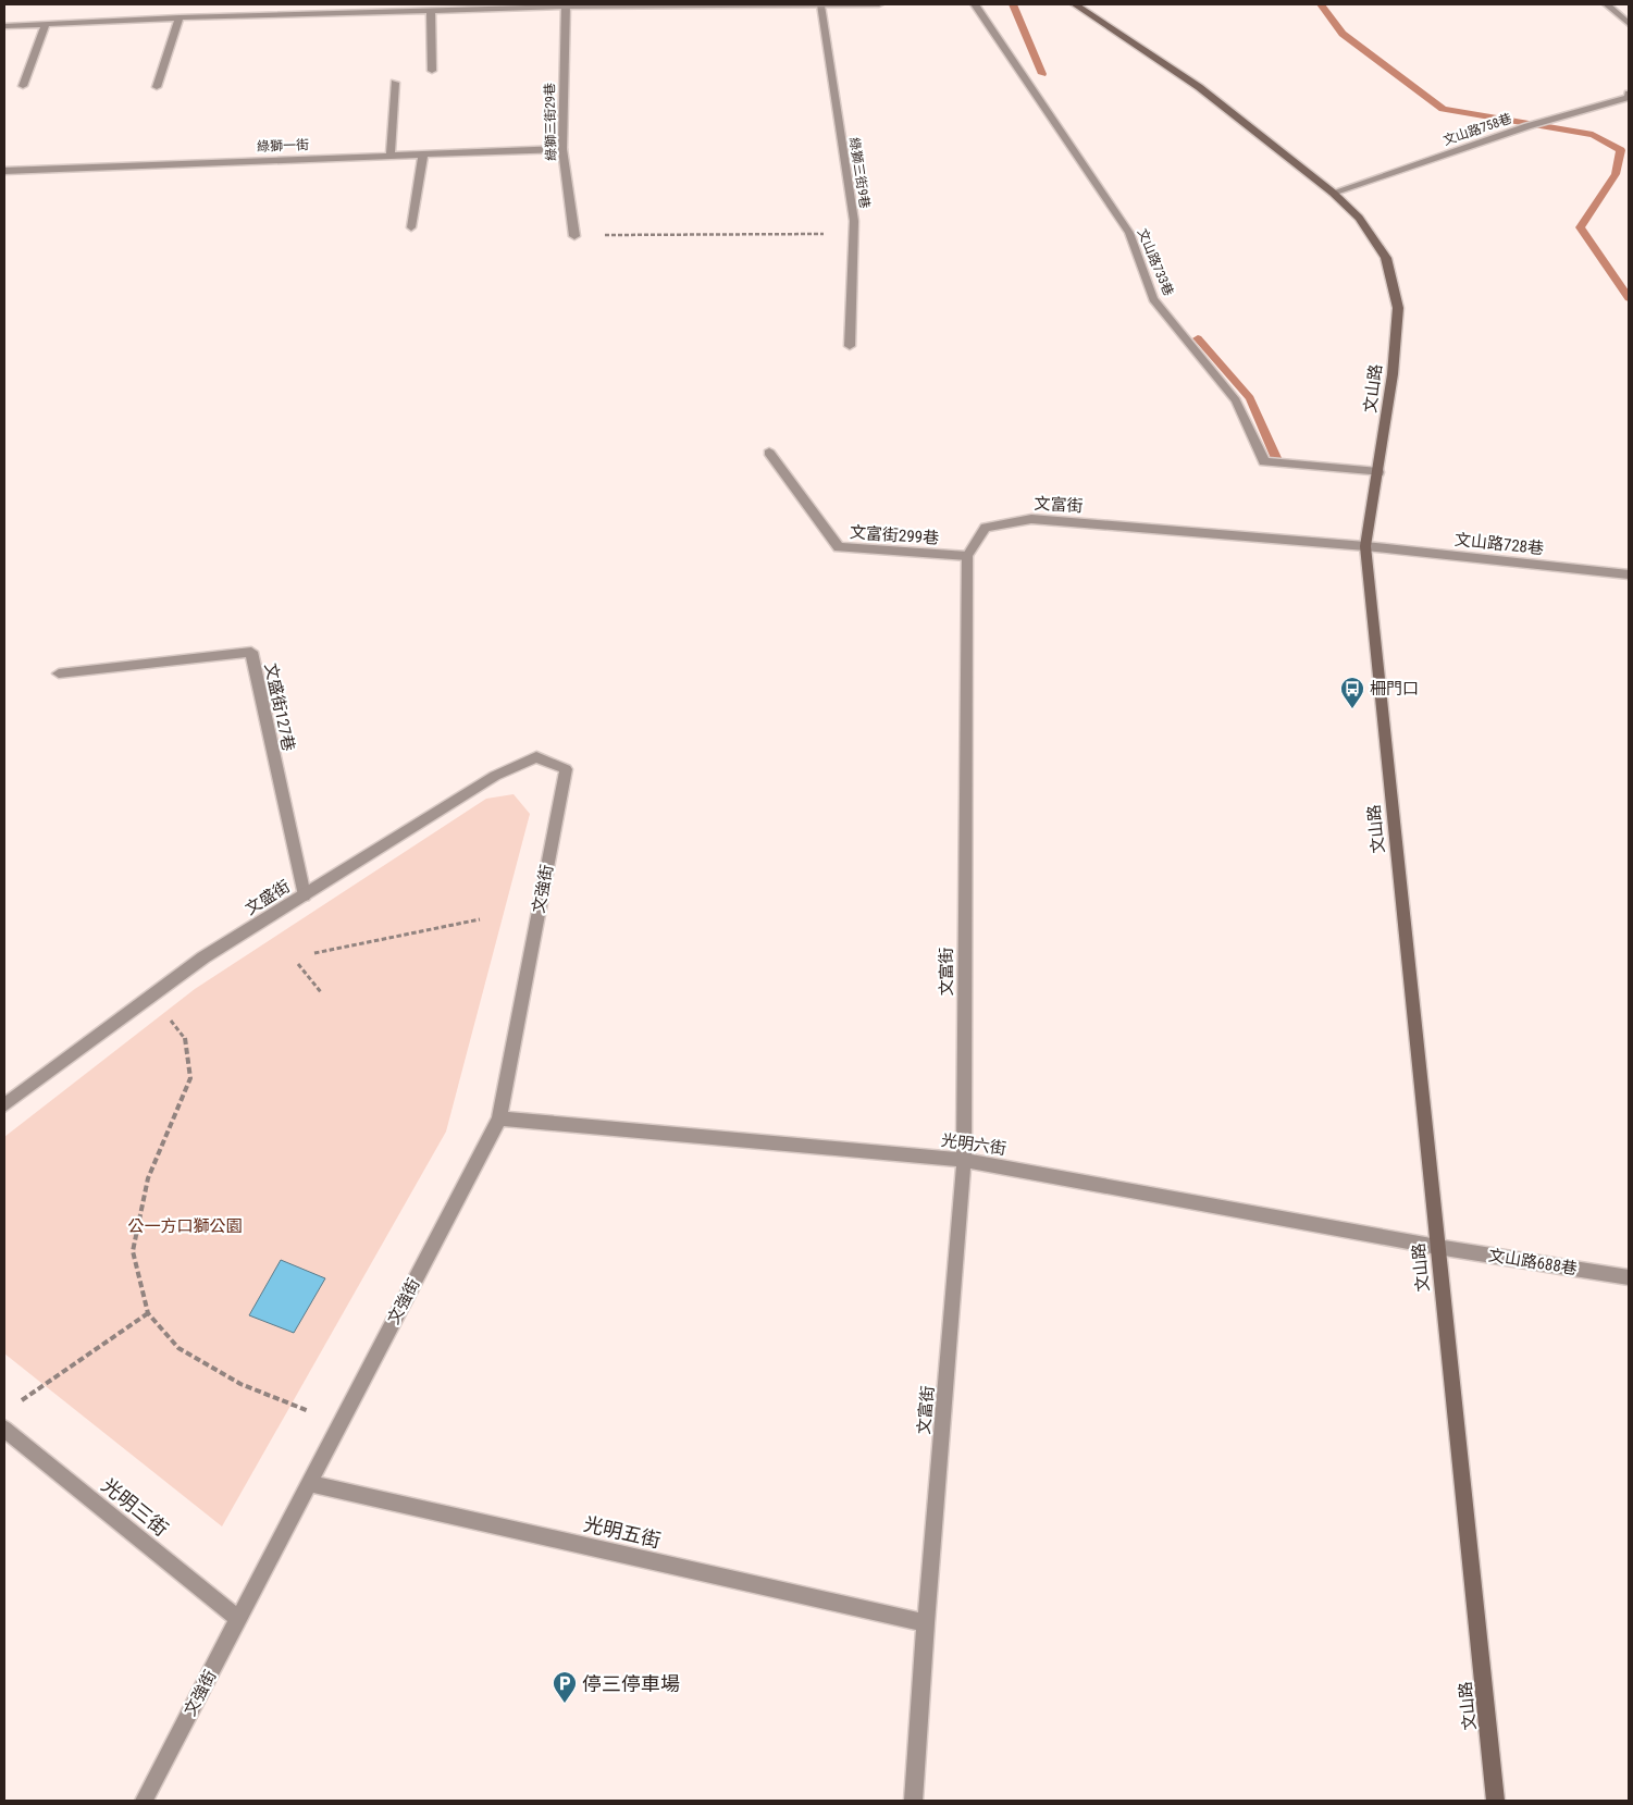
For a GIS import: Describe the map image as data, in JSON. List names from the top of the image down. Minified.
{"streets":{"main road":["文山路"],"street":["綠獅三街29巷","文山路758巷","綠獅一街","綠獅三街9巷","文山路733巷","文富街","文富街299巷","文山路728巷","文盛街127巷","文強街","文盛街","光明六街","文山路688巷","光明三街","光明五街"]},"crossings":[["綠獅三街29巷","綠獅一街"],["文山路758巷","文山路"],["文山路733巷","文山路"],["文山路","文富街"],["文山路","文山路728巷"],["文山路","光明六街"],["文山路","文山路688巷"],["文富街","文富街299巷"],["文富街","文山路728巷"],["文富街","光明六街"],["文富街","光明五街"],["文盛街127巷","文盛街"],["文強街","文盛街"],["文強街","光明六街"],["文強街","光明三街"],["文強街","光明五街"],["光明六街","文山路688巷"]],"parks":["公一方口獅公園"],"places":{"bus stop":["柵門口"],"parking":["停三停車場"]}}
